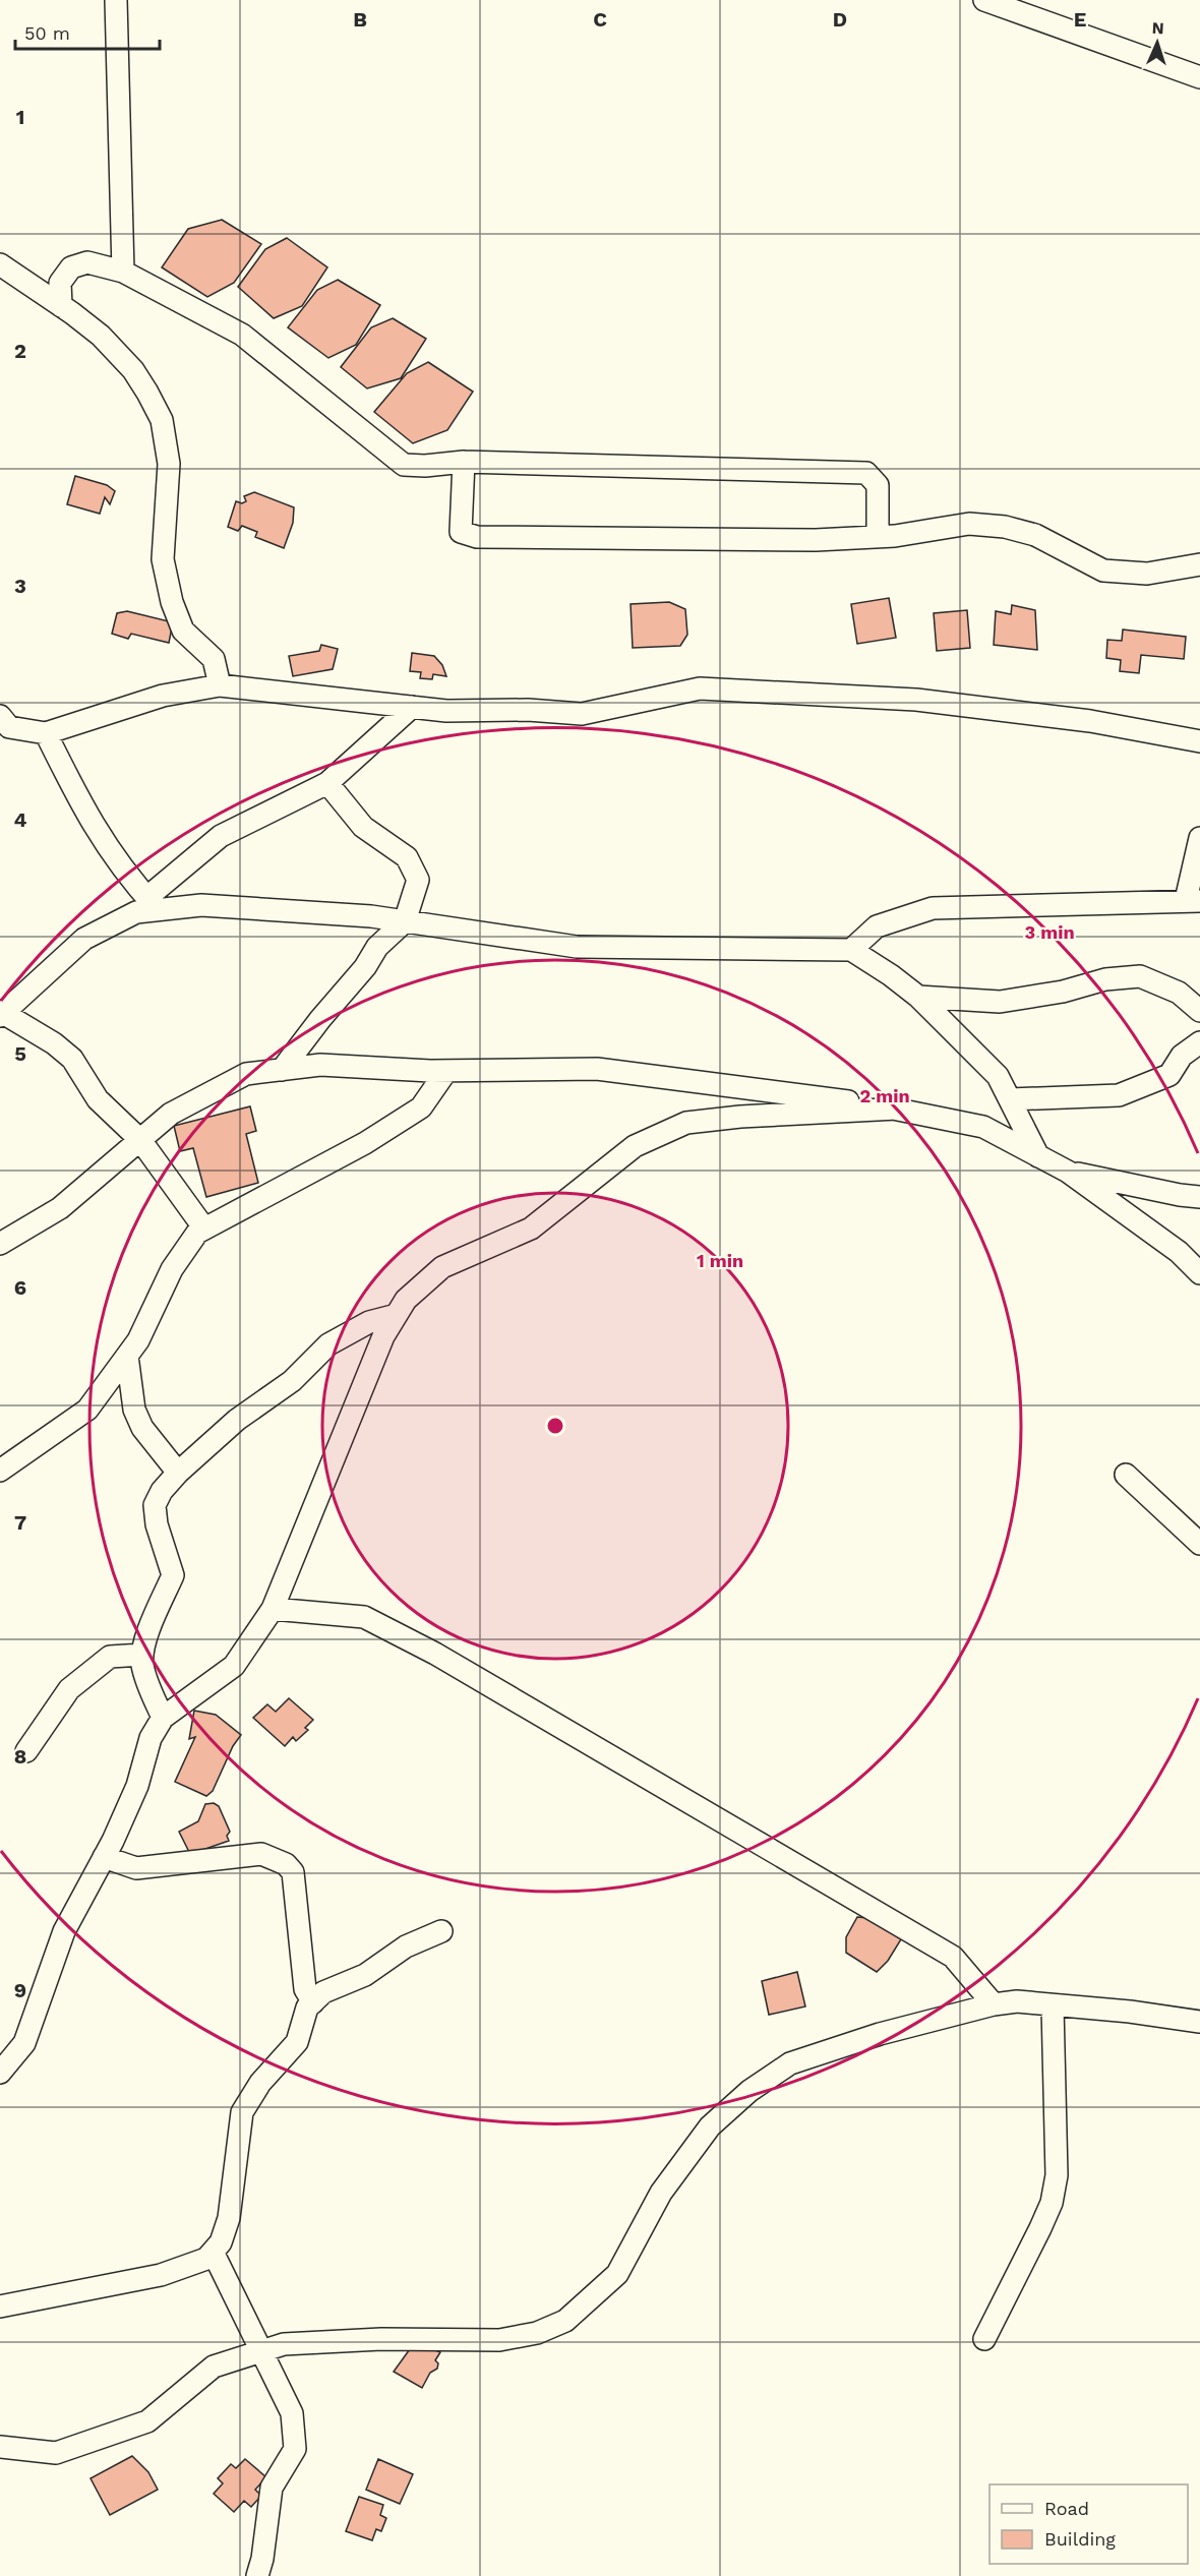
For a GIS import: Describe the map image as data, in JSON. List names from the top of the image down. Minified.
{"legend":["Road","Building"],"scale_bar":"50 m","north":"top","grid":{"columns":["B","C","D","E"],"rows":["1","2","3","4","5","6","7","8","9"]},"rings":["3 min","2 min","1 min"]}
